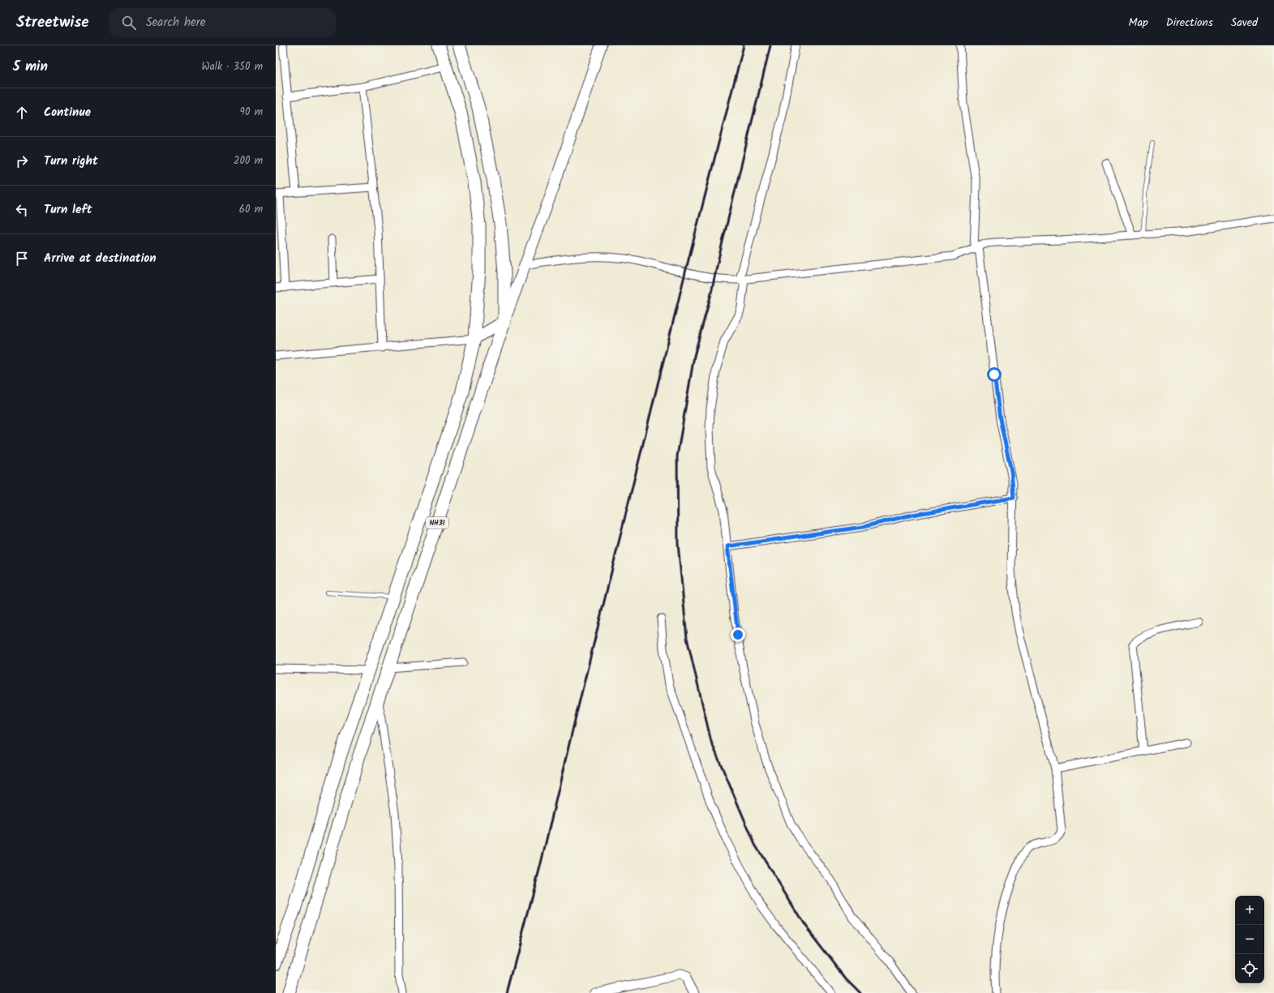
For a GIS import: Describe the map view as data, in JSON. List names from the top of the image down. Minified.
{"streets":{"highway":["NH31"]},"page":{"header":"Streetwise","search":"Search here","nav":["Map","Directions","Saved"],"heading":["5 min","Walk · 350 m"],"list":[["Continue","90 m"],["Turn right","200 m"],["Turn left","60 m"],"Arrive at destination"],"map_buttons":["+","−"]}}
